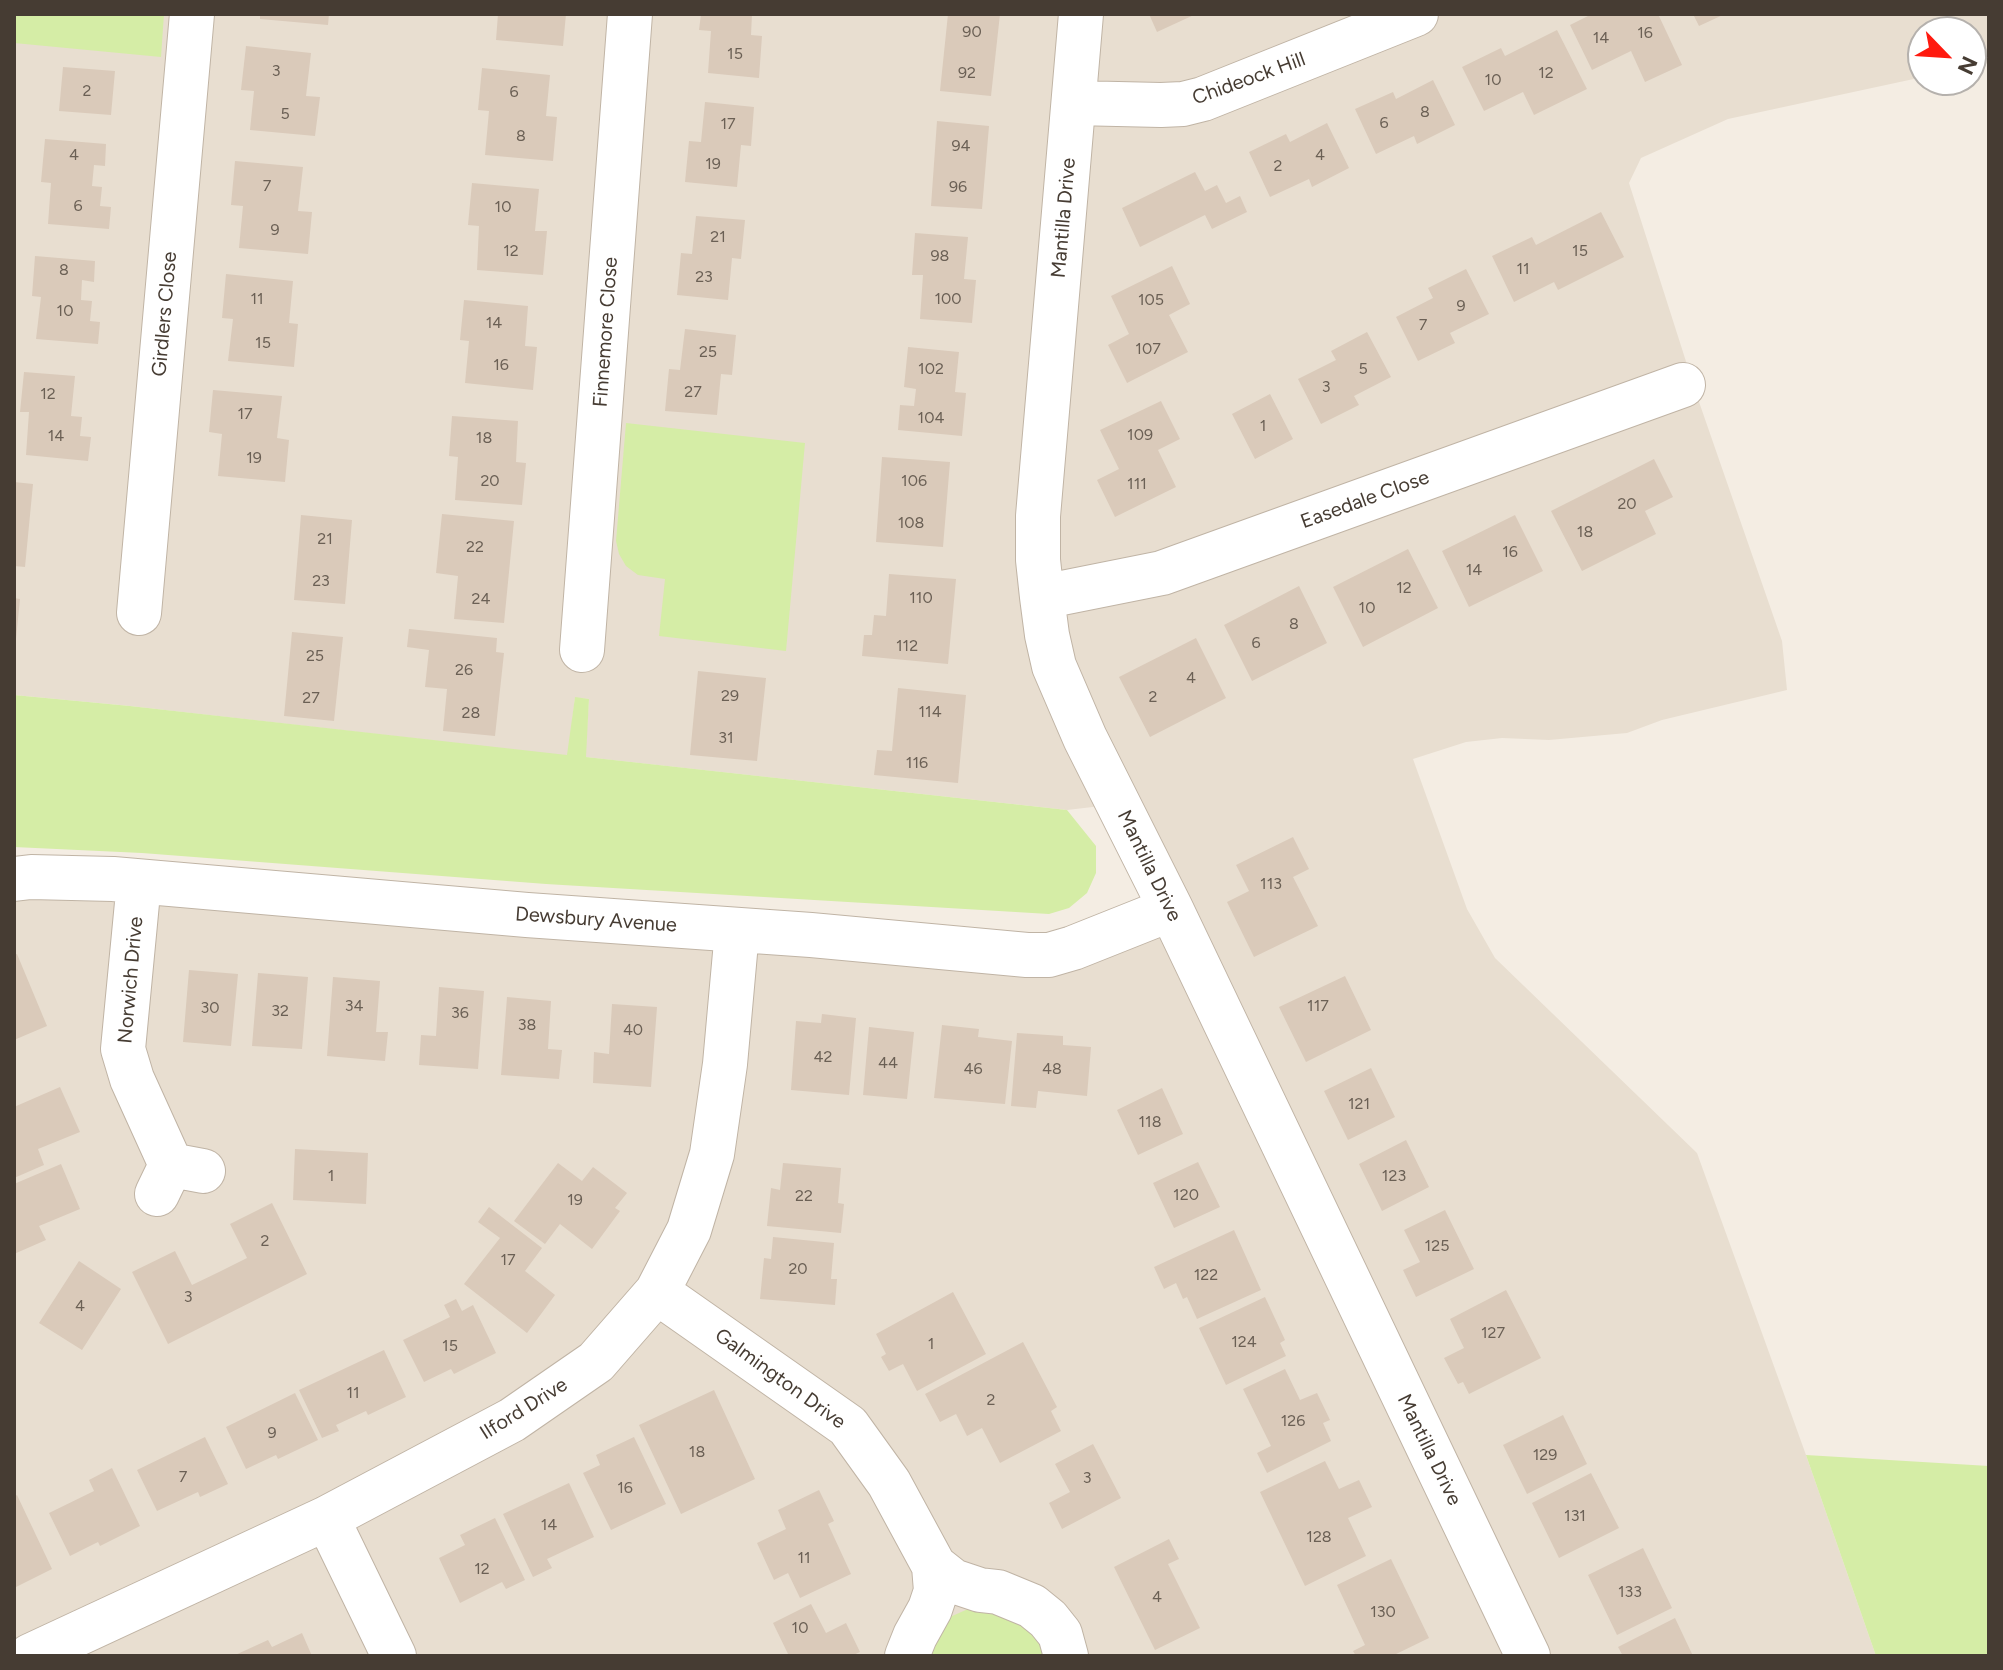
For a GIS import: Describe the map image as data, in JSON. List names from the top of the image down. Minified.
{"streets":{"street":["Chideock Hill","Mantilla Drive","Girdlers Close","Finnemore Close","Easedale Close","Dewsbury Avenue","Norwich Drive","Galmington Drive","Ilford Drive"]},"crossings":[["Chideock Hill","Mantilla Drive"],["Mantilla Drive","Easedale Close"],["Mantilla Drive","Dewsbury Avenue"],["Dewsbury Avenue","Norwich Drive"],["Dewsbury Avenue","Ilford Drive"],["Galmington Drive","Ilford Drive"]],"house_numbers":["90","16","14","15","3","92","12","10","2","6","8","5","6","17","8","94","4","4","19","2","7","96","6","10","9","21","12","15","98","11","8","23","11","100","105","9","10","14","7","15","107","25","16","102","5","3","27","12","17","104","1","109","14","18","19","20","106","111","20","108","18","21","22","16","14","23","12","110","24","10","8","6","112","25","26","4","29","2","27","114","28","31","116","113","34","117","30","32","36","38","40","42","44","46","48","121","118","1","123","120","22","19","2","125","17","20","122","3","4","127","124","1","15","11","2","126","9","18","129","7","3","16","131","14","128","11","12","133","4","130","10"],"north":"bottom right"}
